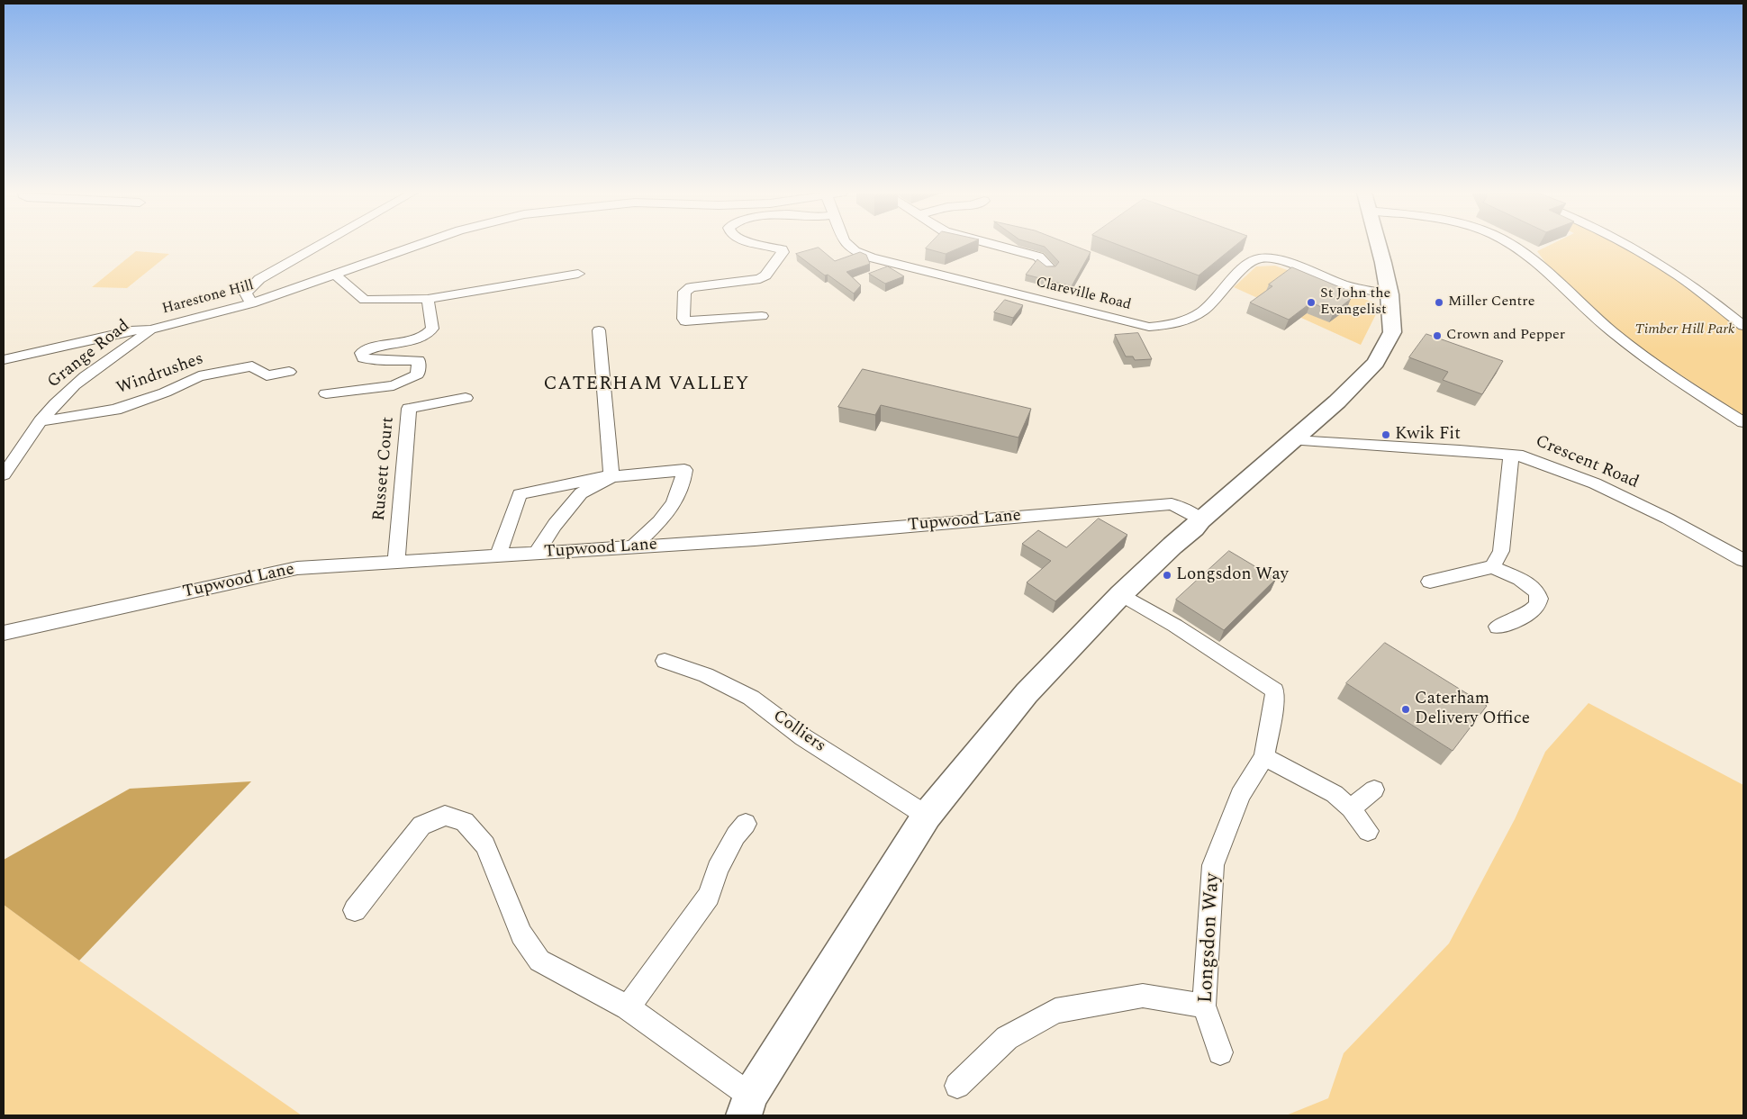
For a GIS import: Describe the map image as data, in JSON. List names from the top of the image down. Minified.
{"streets":{"street":["Clareville Road","Harestone Hill","Grange Road","Windrushes","Crescent Road","Russett Court","Tupwood Lane","Colliers","Longsdon Way"]},"crossings":[["Harestone Hill","Grange Road"],["Grange Road","Windrushes"],["Russett Court","Tupwood Lane"]],"districts":["CATERHAM VALLEY"],"parks":["Timber Hill Park"],"places":["St John the Evangelist","Miller Centre","Crown and Pepper","Kwik Fit","Longsdon Way","Caterham Delivery Office"]}
